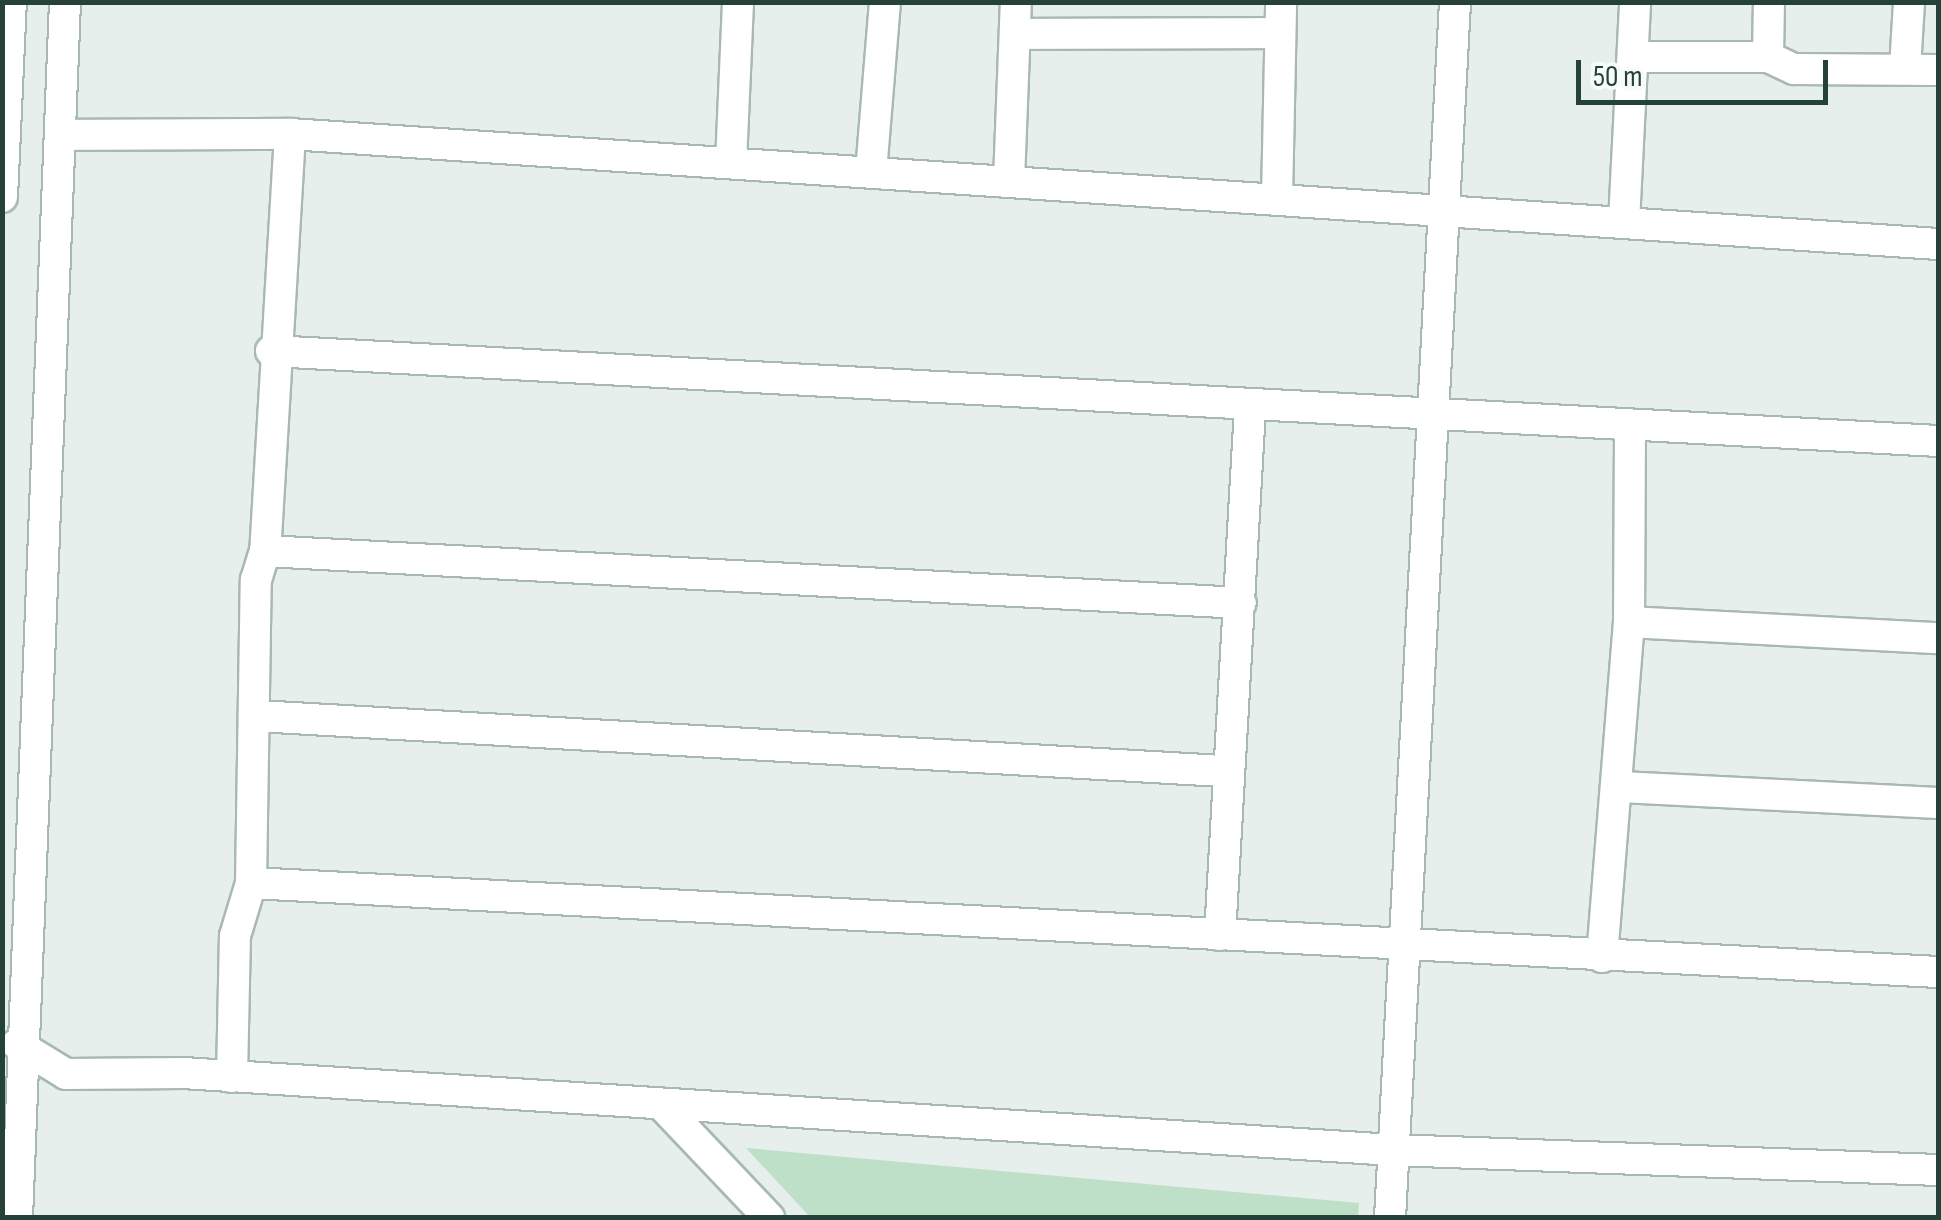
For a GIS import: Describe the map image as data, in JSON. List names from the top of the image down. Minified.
{"scale_bar":"50 m"}
